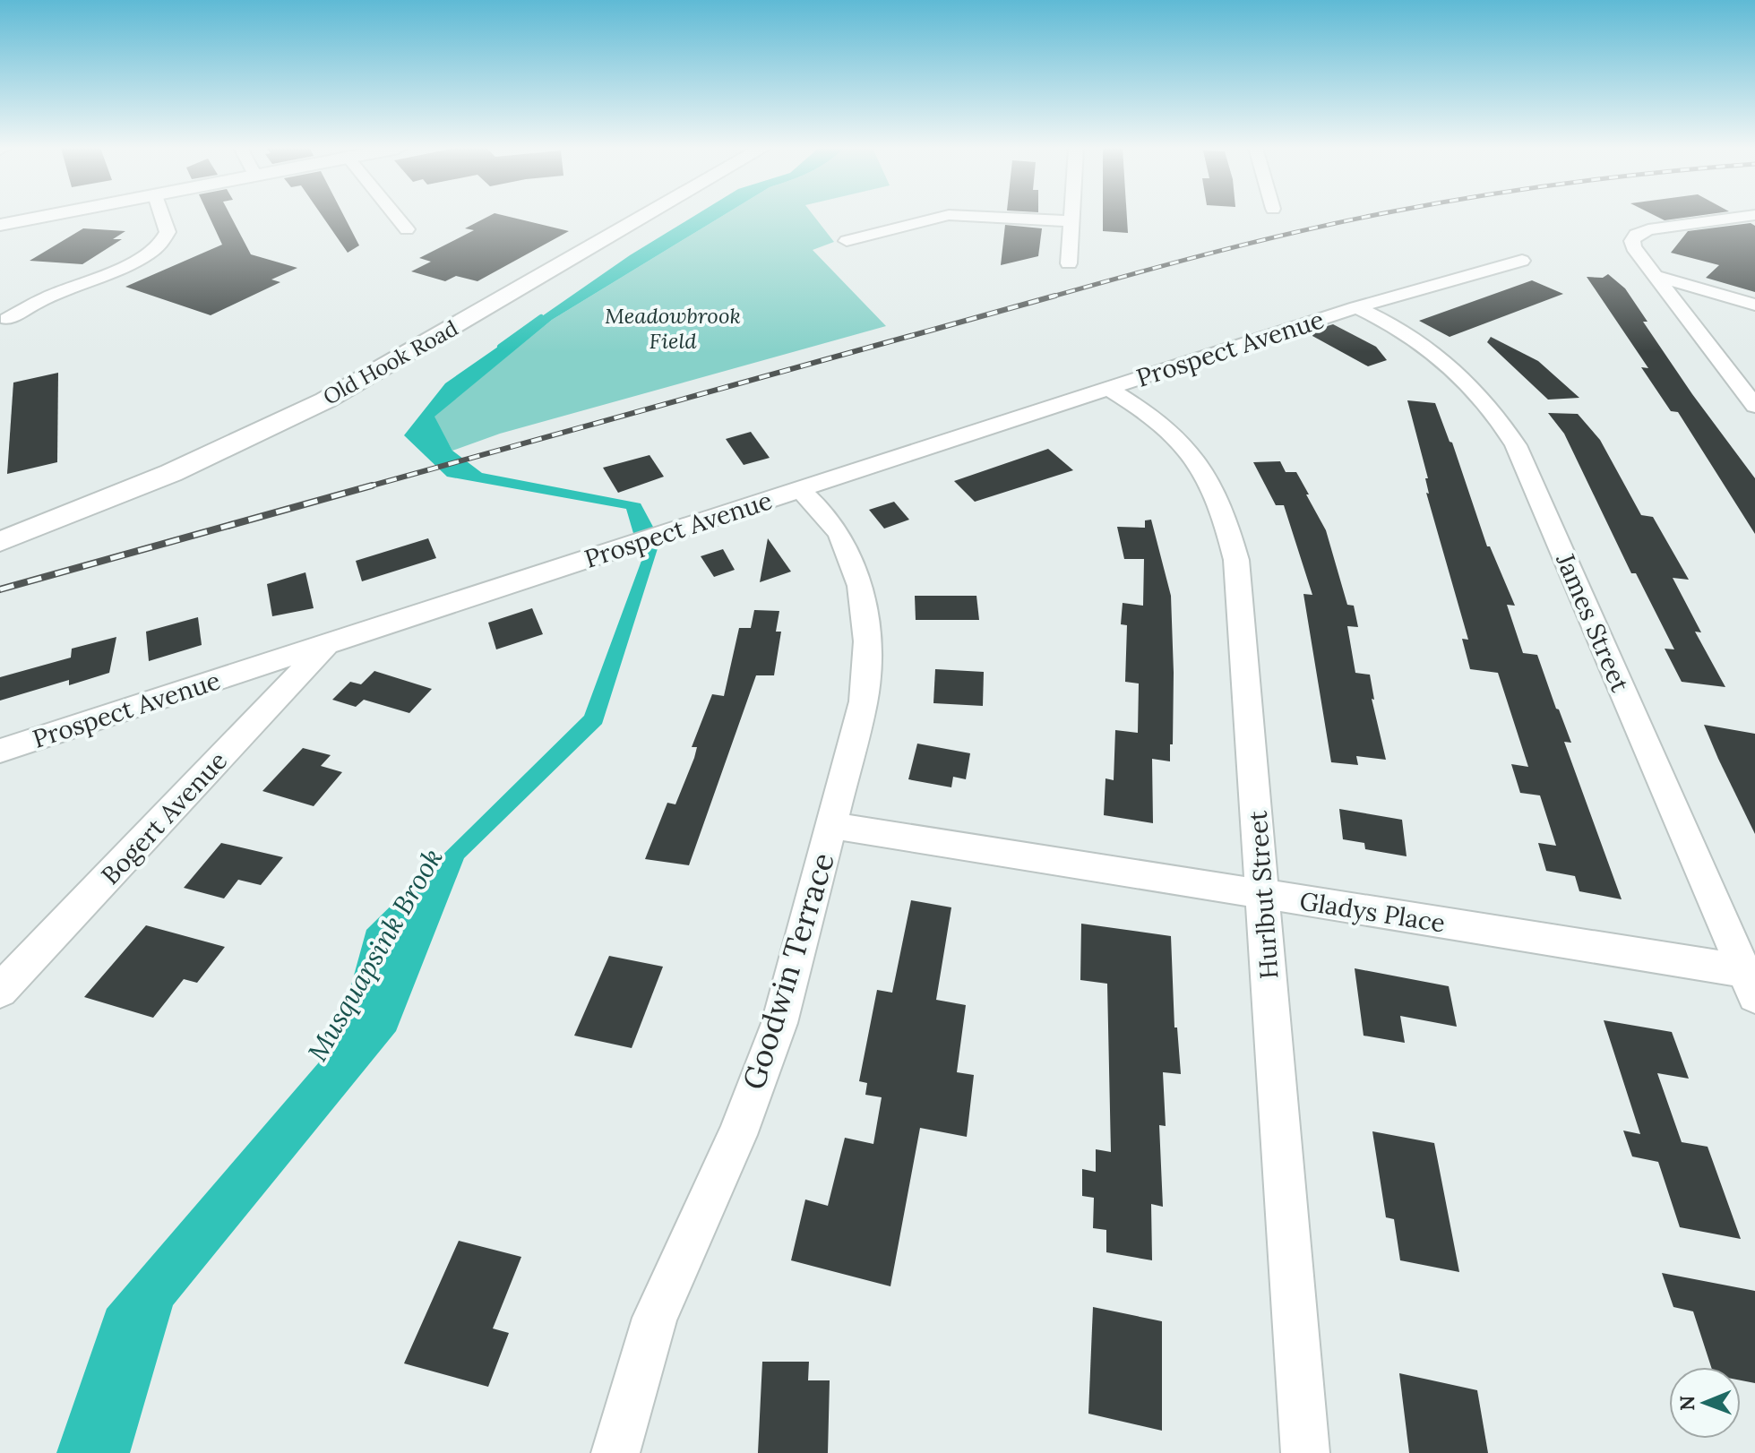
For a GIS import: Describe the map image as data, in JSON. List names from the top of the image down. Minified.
{"streets":{"main road":["Old Hook Road"],"street":["Prospect Avenue","James Street","Bogert Avenue","Hurlbut Street","Gladys Place","Goodwin Terrace"]},"crossings":[["Prospect Avenue","James Street"],["Prospect Avenue","Bogert Avenue"],["Prospect Avenue","Hurlbut Street"],["Prospect Avenue","Goodwin Terrace"],["James Street","Gladys Place"],["Hurlbut Street","Gladys Place"],["Gladys Place","Goodwin Terrace"]],"water":["Musquapsink Brook"],"parks":["Meadowbrook Field"],"north":"left"}
